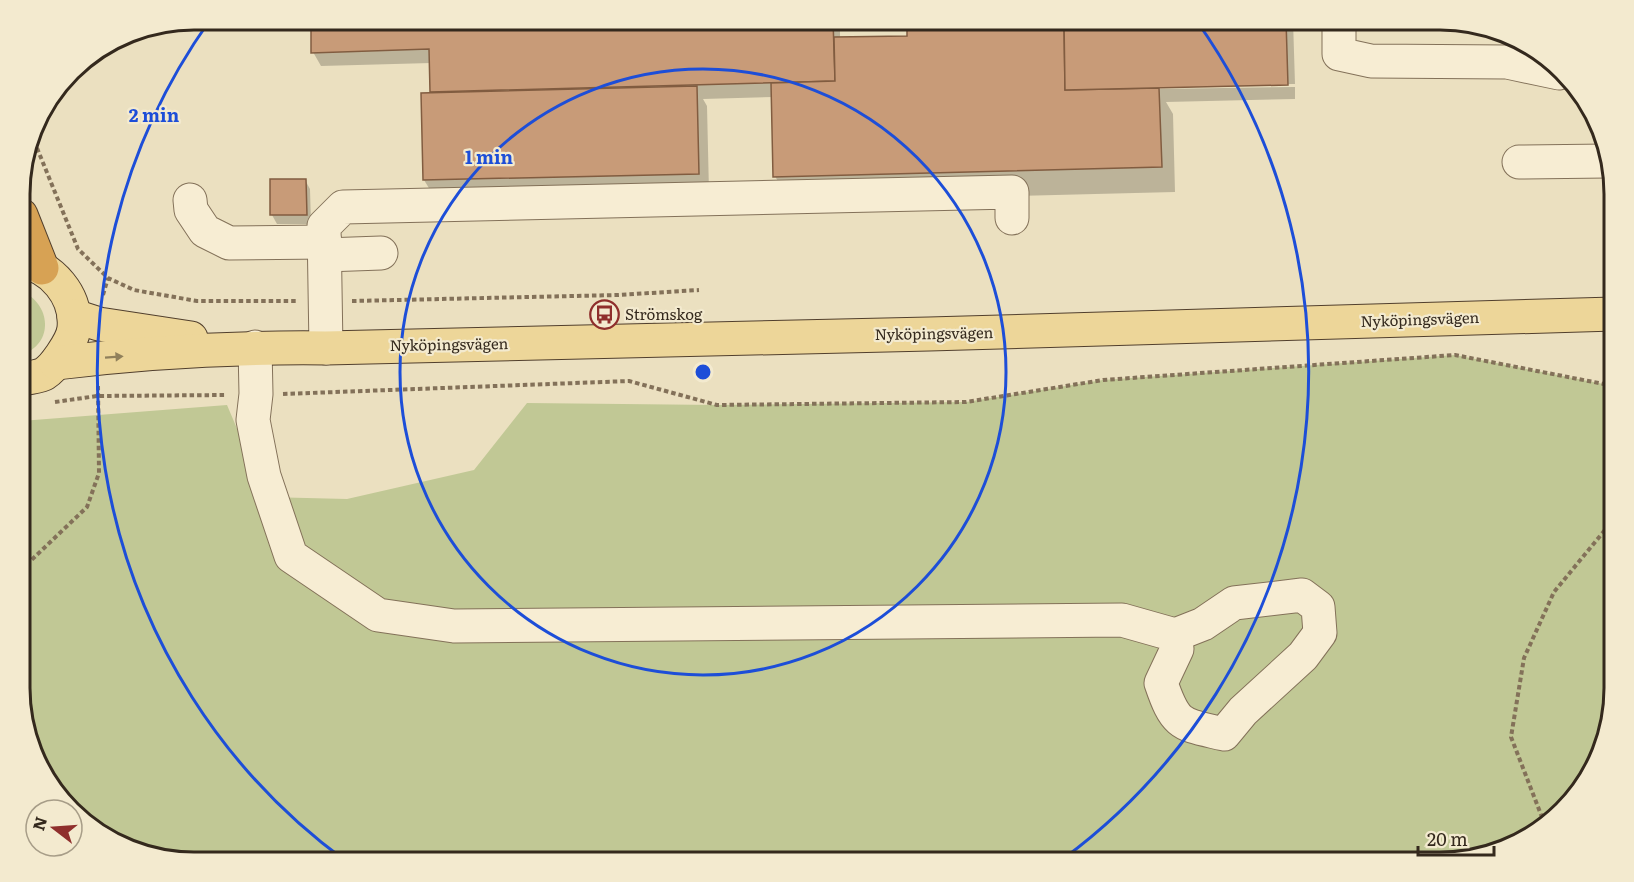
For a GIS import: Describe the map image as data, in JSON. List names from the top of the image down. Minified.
{"streets":{"main road":["Nyköpingsvägen"]},"places":{"bus stop":["Strömskog"]},"scale_bar":"20 m","north":"left","rings":["2 min","1 min"]}
